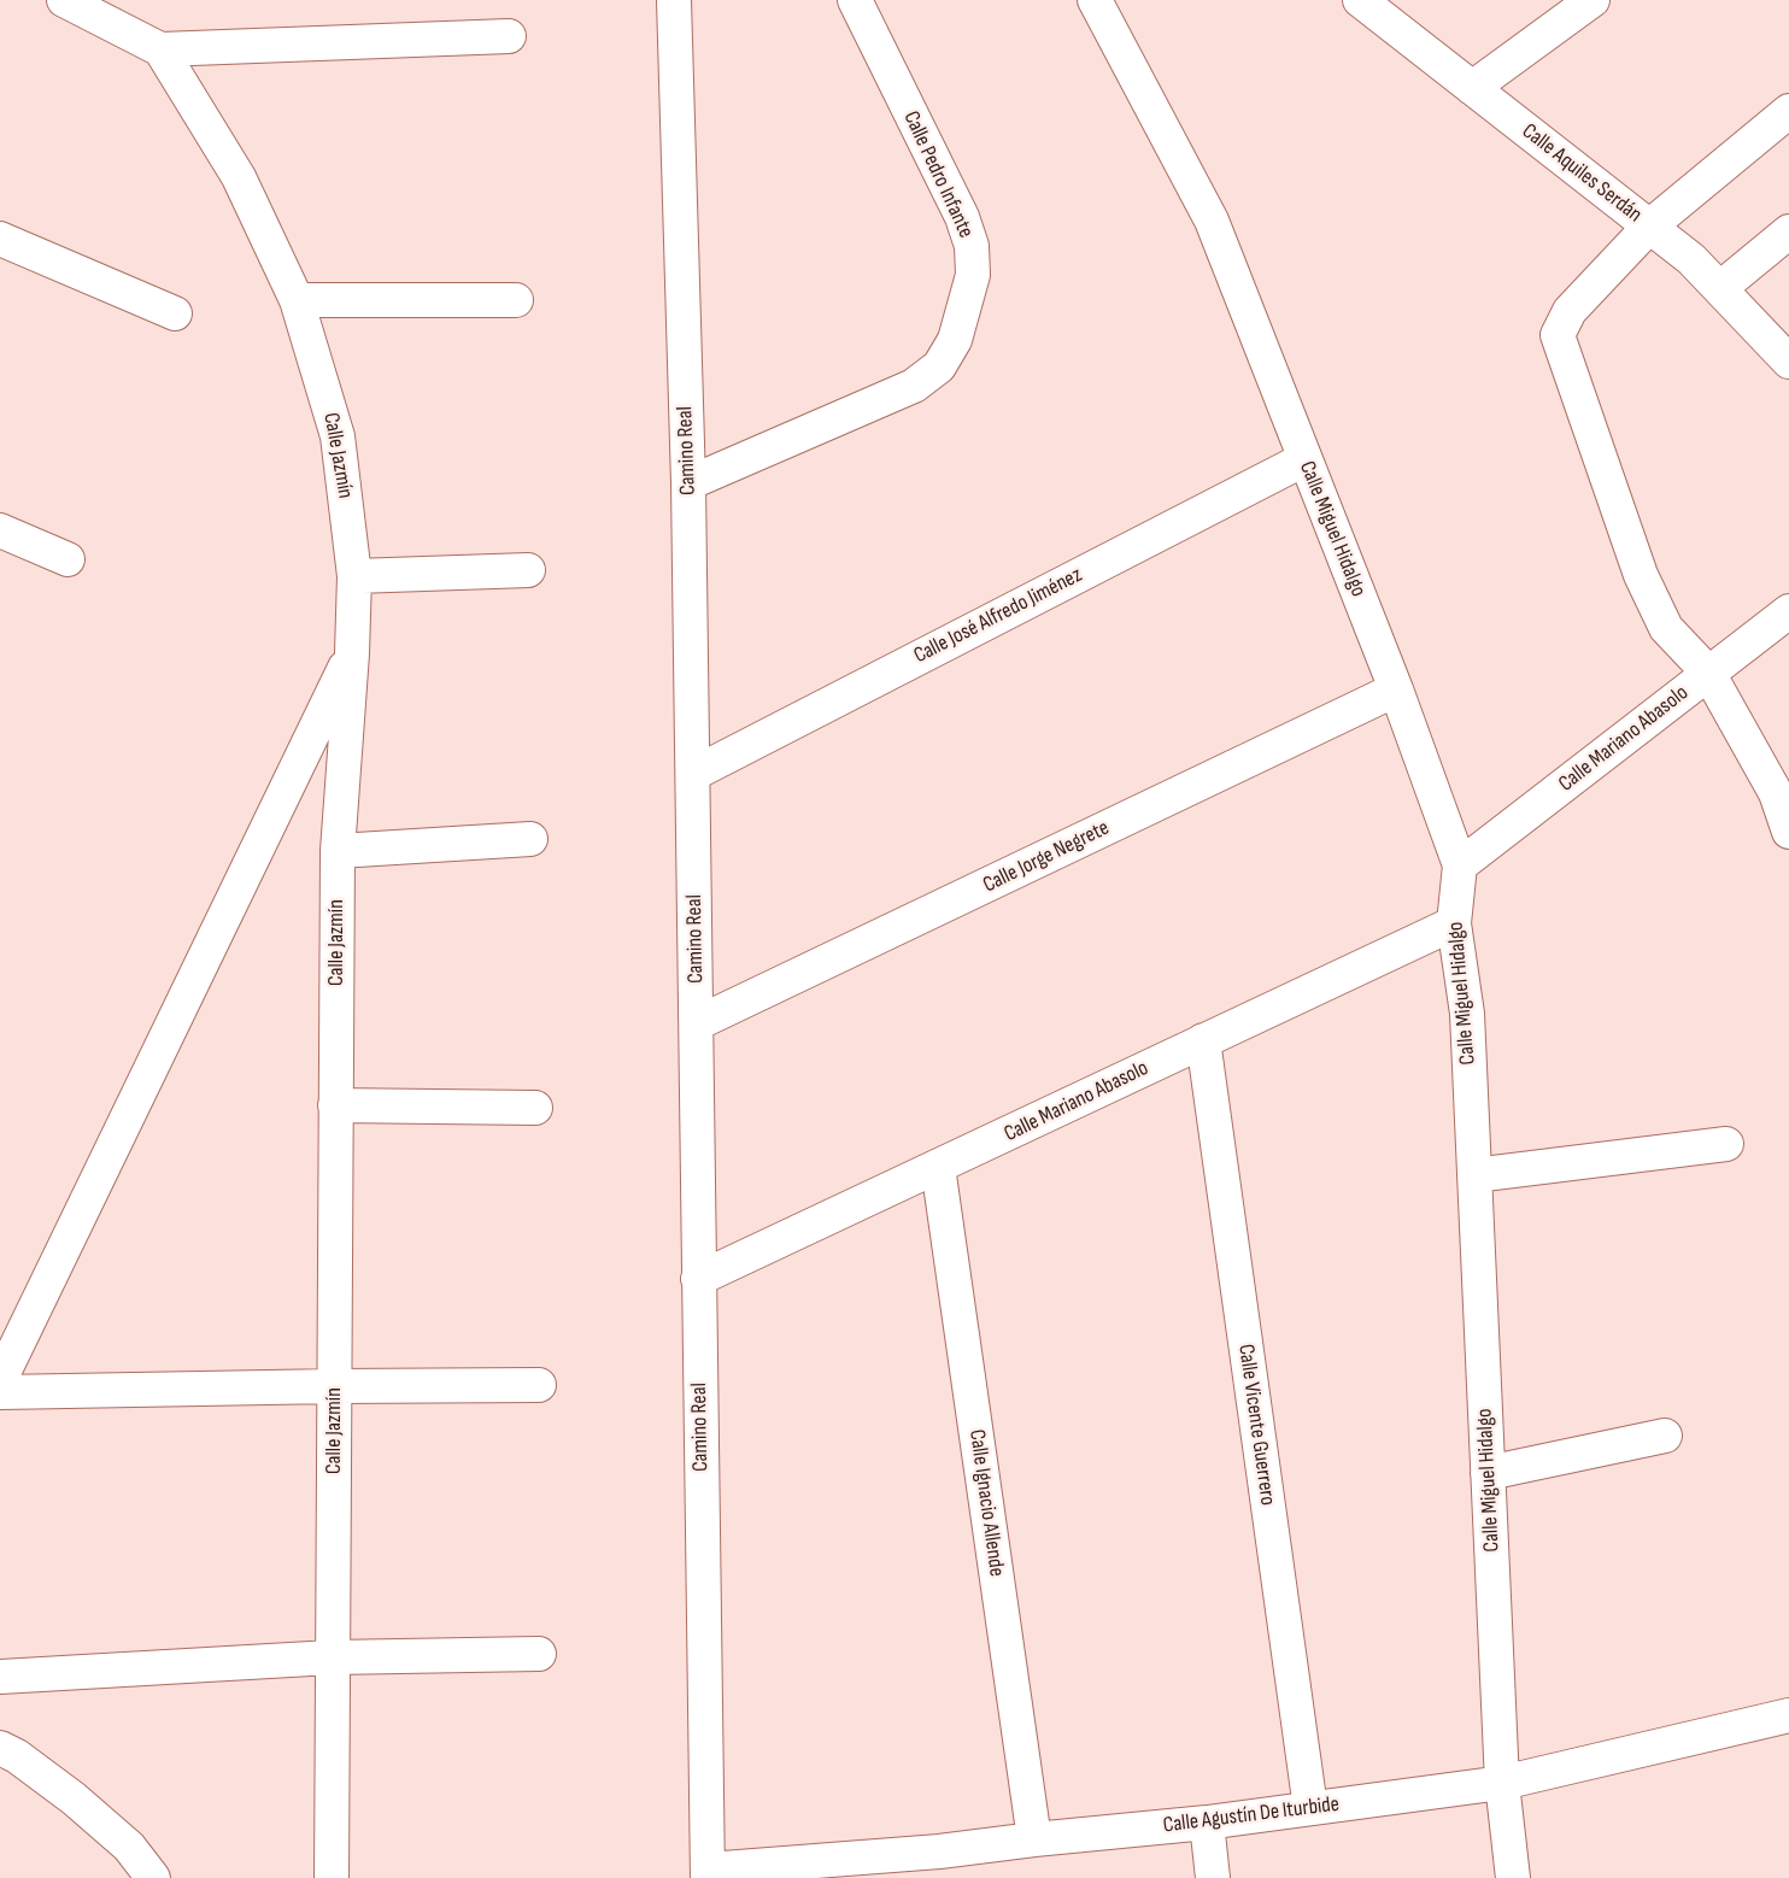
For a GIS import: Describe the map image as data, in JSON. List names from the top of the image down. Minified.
{"streets":{"street":["Calle Aquiles Serdán","Calle Pedro Infante","Camino Real","Calle Jazmín","Calle Miguel Hidalgo","Calle José Alfredo Jiménez","Calle Mariano Abasolo","Calle Jorge Negrete","Calle Vicente Guerrero","Calle Ignacio Allende","Calle Agustín De Iturbide"]},"crossings":[["Calle Pedro Infante","Camino Real"],["Camino Real","Calle José Alfredo Jiménez"],["Camino Real","Calle Mariano Abasolo"],["Camino Real","Calle Jorge Negrete"],["Camino Real","Calle Agustín De Iturbide"],["Calle Miguel Hidalgo","Calle José Alfredo Jiménez"],["Calle Miguel Hidalgo","Calle Mariano Abasolo"],["Calle Miguel Hidalgo","Calle Jorge Negrete"],["Calle Miguel Hidalgo","Calle Agustín De Iturbide"],["Calle Mariano Abasolo","Calle Vicente Guerrero"],["Calle Mariano Abasolo","Calle Ignacio Allende"],["Calle Vicente Guerrero","Calle Agustín De Iturbide"],["Calle Ignacio Allende","Calle Agustín De Iturbide"]]}
